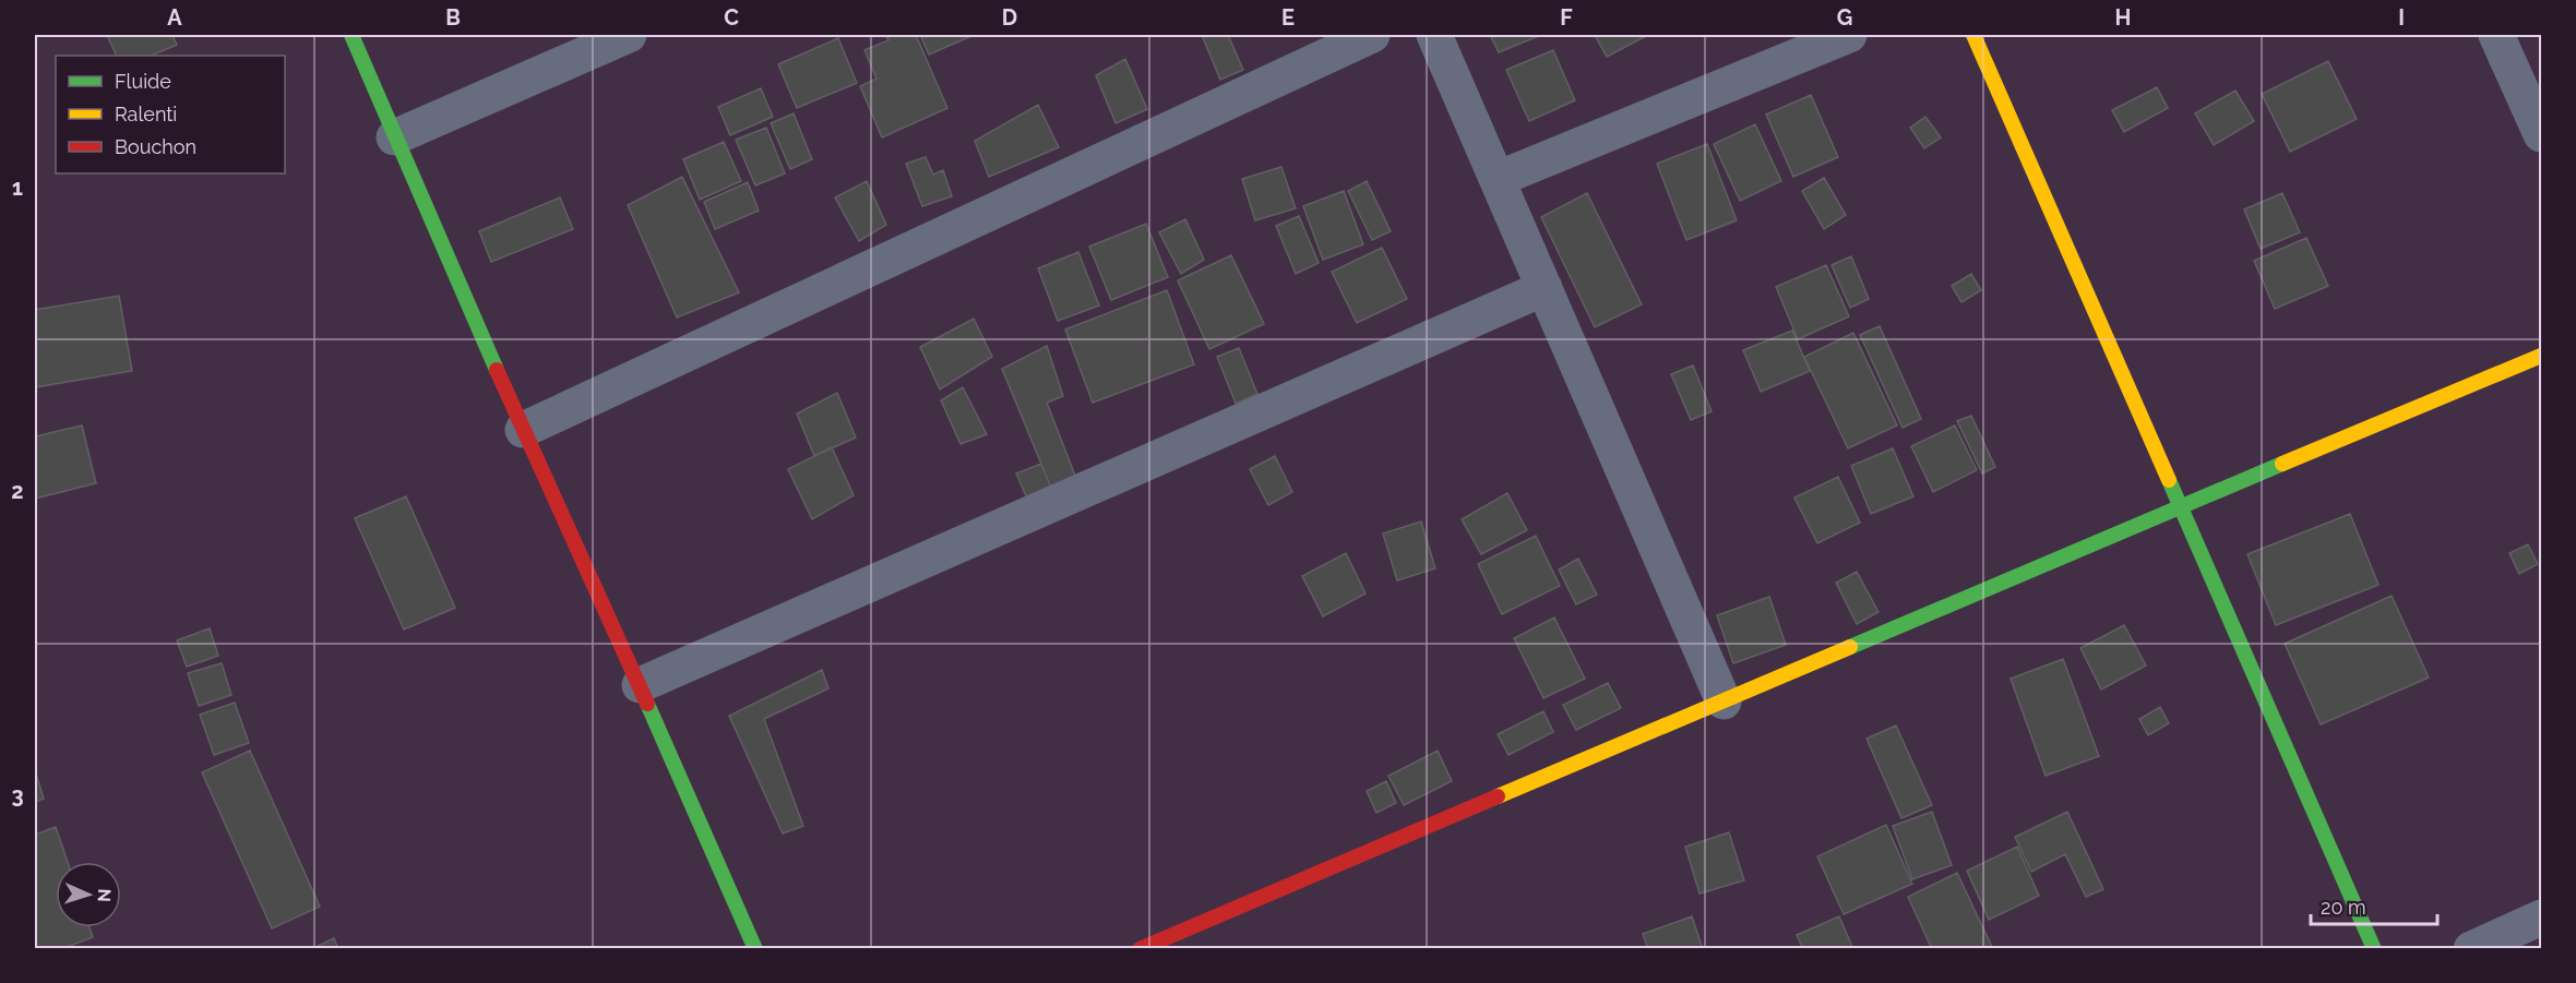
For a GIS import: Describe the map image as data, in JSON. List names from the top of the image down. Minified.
{"legend":["Fluide","Ralenti","Bouchon"],"scale_bar":"20 m","north":"right","grid":{"columns":["A","B","C","D","E","F","G","H","I"],"rows":["1","2","3"]}}
